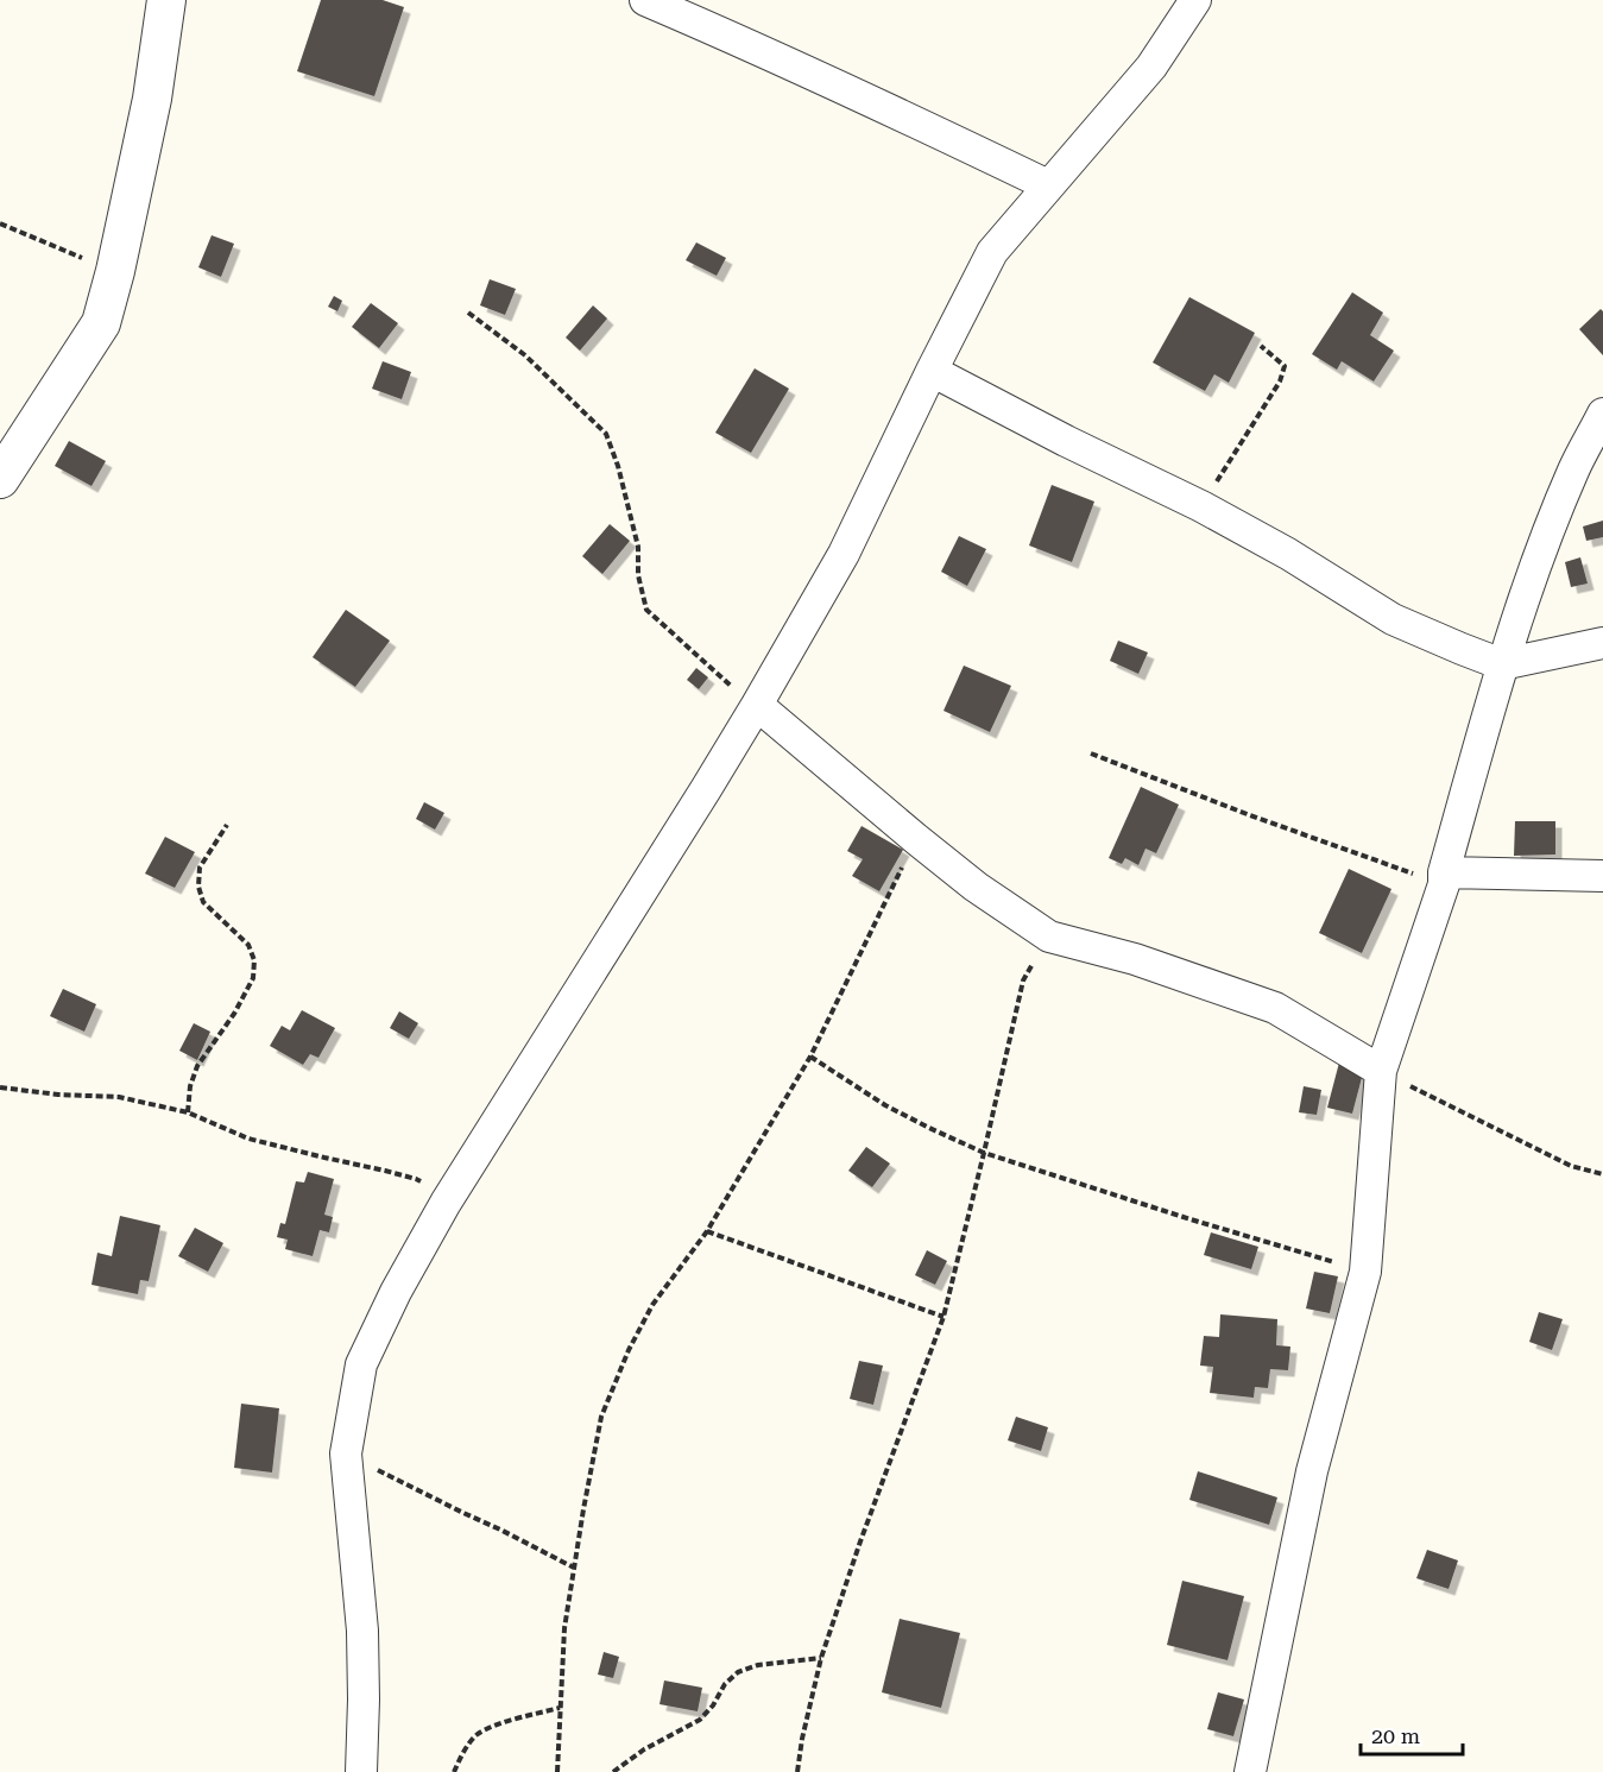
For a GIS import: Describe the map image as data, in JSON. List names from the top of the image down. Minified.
{"scale_bar":"20 m"}
